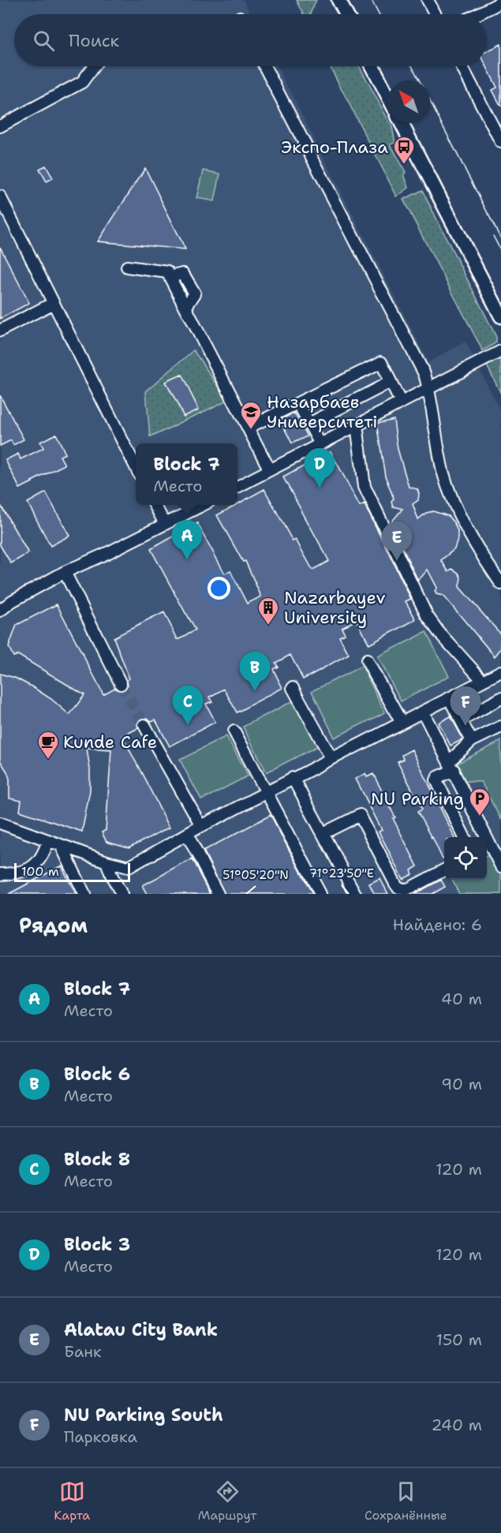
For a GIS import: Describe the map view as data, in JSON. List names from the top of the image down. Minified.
{"places":{"bus stop":["Экспо-Плаза"],"school or university":["Назарбаев Университеті"],"building":["Nazarbayev University"],"cafe":["Kunde Cafe"],"parking":["NU Parking"]},"scale_bar":"100 m","north":"top left","page":{"search":"Поиск","popup":["Block 7","Место"],"pins":["D","A","E","B","C","F"],"scale":"100 m","heading":["Рядом","Найдено: 6"],"list":[{"mark":"A","name":"Block 7","note":"Место","value":"40 m"},{"mark":"B","name":"Block 6","note":"Место","value":"90 m"},{"mark":"C","name":"Block 8","note":"Место","value":"120 m"},{"mark":"D","name":"Block 3","note":"Место","value":"120 m"},{"mark":"E","name":"Alatau City Bank","note":"Банк","value":"150 m"},{"mark":"F","name":"NU Parking South","note":"Парковка","value":"240 m"}],"nav":["Карта","Маршрут","Сохранённые"]},"coordinates":["71°23'50\"E","51°05'20\"N"]}
